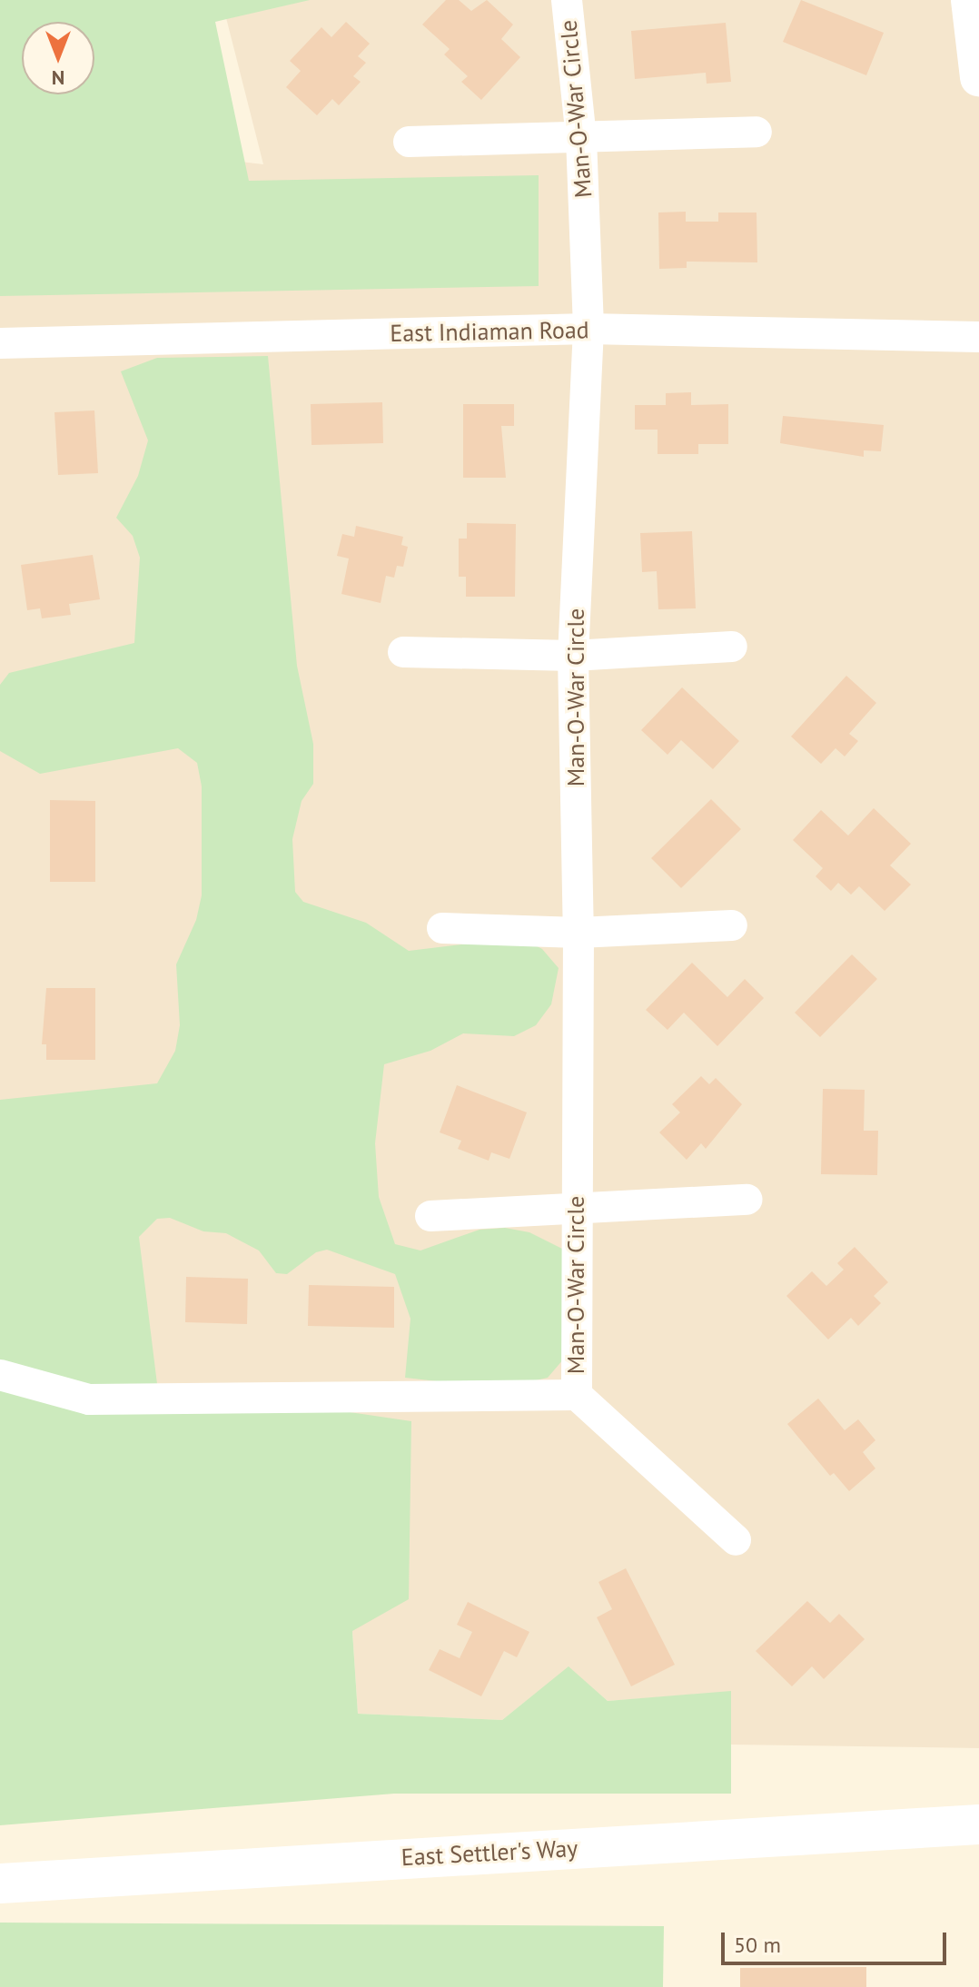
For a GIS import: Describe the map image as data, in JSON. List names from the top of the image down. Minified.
{"streets":{"main road":["East Settler's Way"],"street":["Man-O-War Circle","East Indiaman Road"]},"crossings":[["Man-O-War Circle","East Indiaman Road"]],"scale_bar":"50 m","north":"bottom"}
